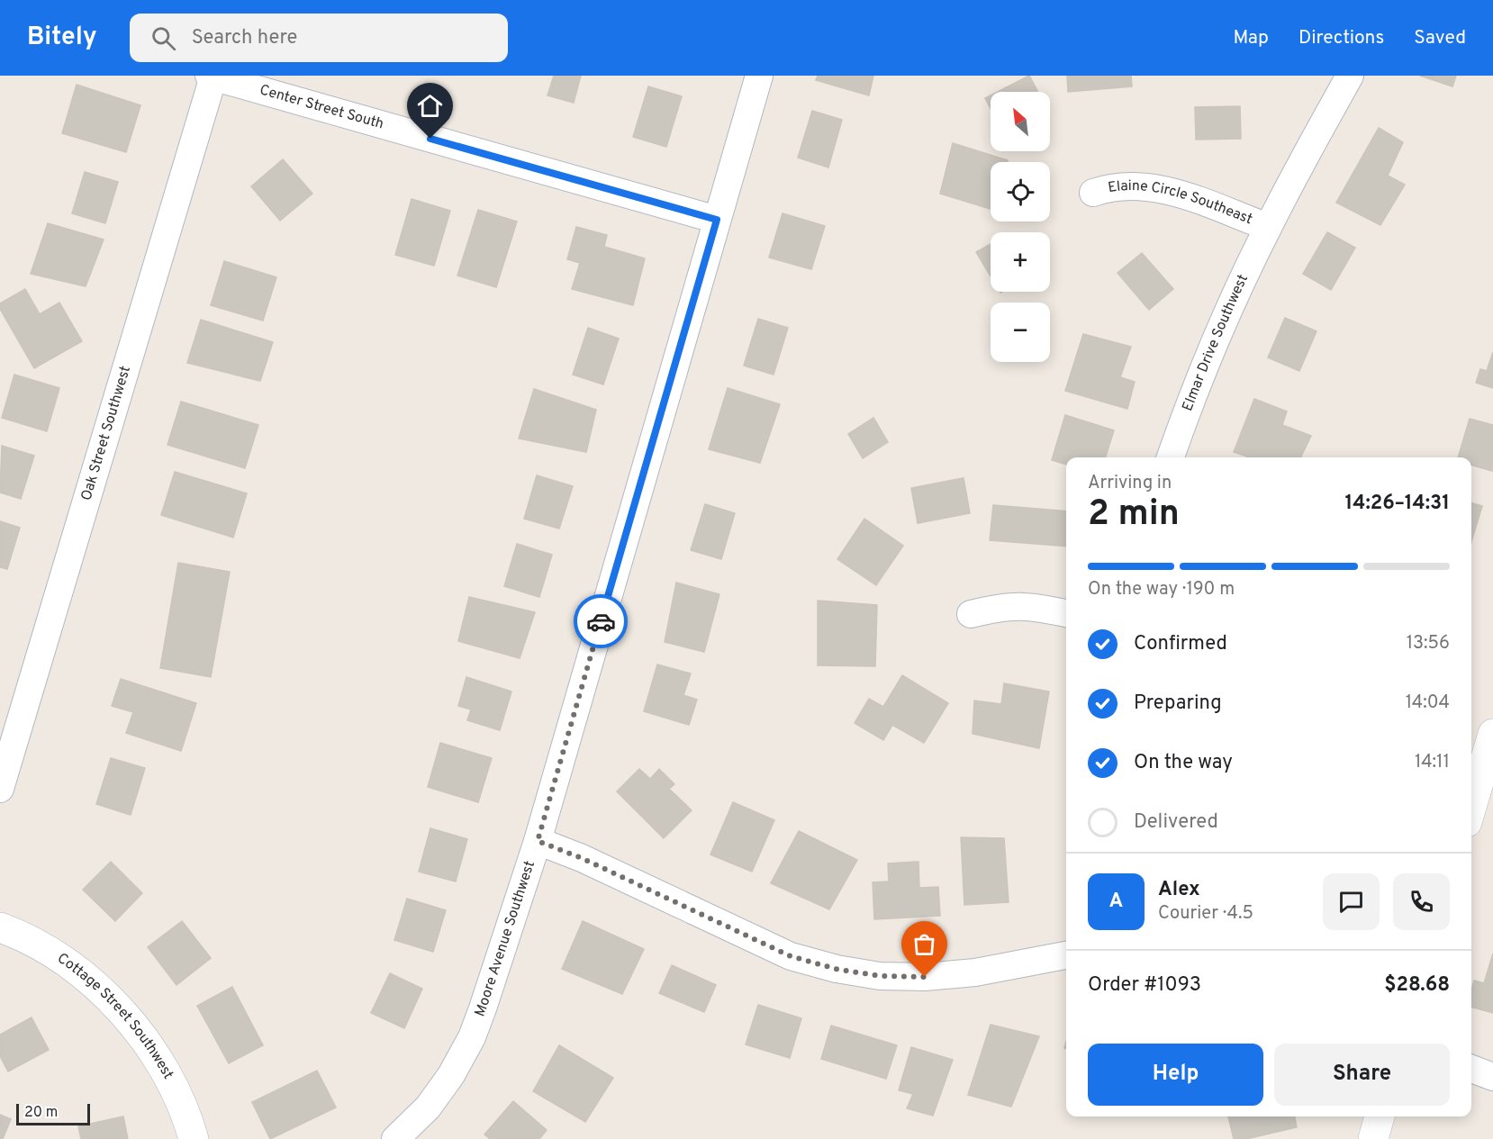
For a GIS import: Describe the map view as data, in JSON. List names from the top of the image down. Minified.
{"streets":{"street":["Center Street South","Elaine Circle Southeast","Elmar Drive Southwest","Oak Street Southwest","Moore Avenue Southwest","Cottage Street Southwest"]},"crossings":[["Center Street South","Oak Street Southwest"],["Center Street South","Moore Avenue Southwest"],["Elaine Circle Southeast","Elmar Drive Southwest"]],"scale_bar":"20 m","north":"top left","page":{"header":"Bitely","search":"Search here","nav":["Map","Directions","Saved"],"map_buttons":["+","−"],"heading":["2 min","Arriving in","14:26–14:31"],"panel":["Alex","Courier · 4.5","Order #1093","$28.68"],"bar":"On the way · 190 m","list":[["Confirmed","13:56"],["Preparing","14:04"],["On the way","14:11"],"Delivered"],"round":"A","buttons":["Help","Share"],"scale":"20 m"}}
